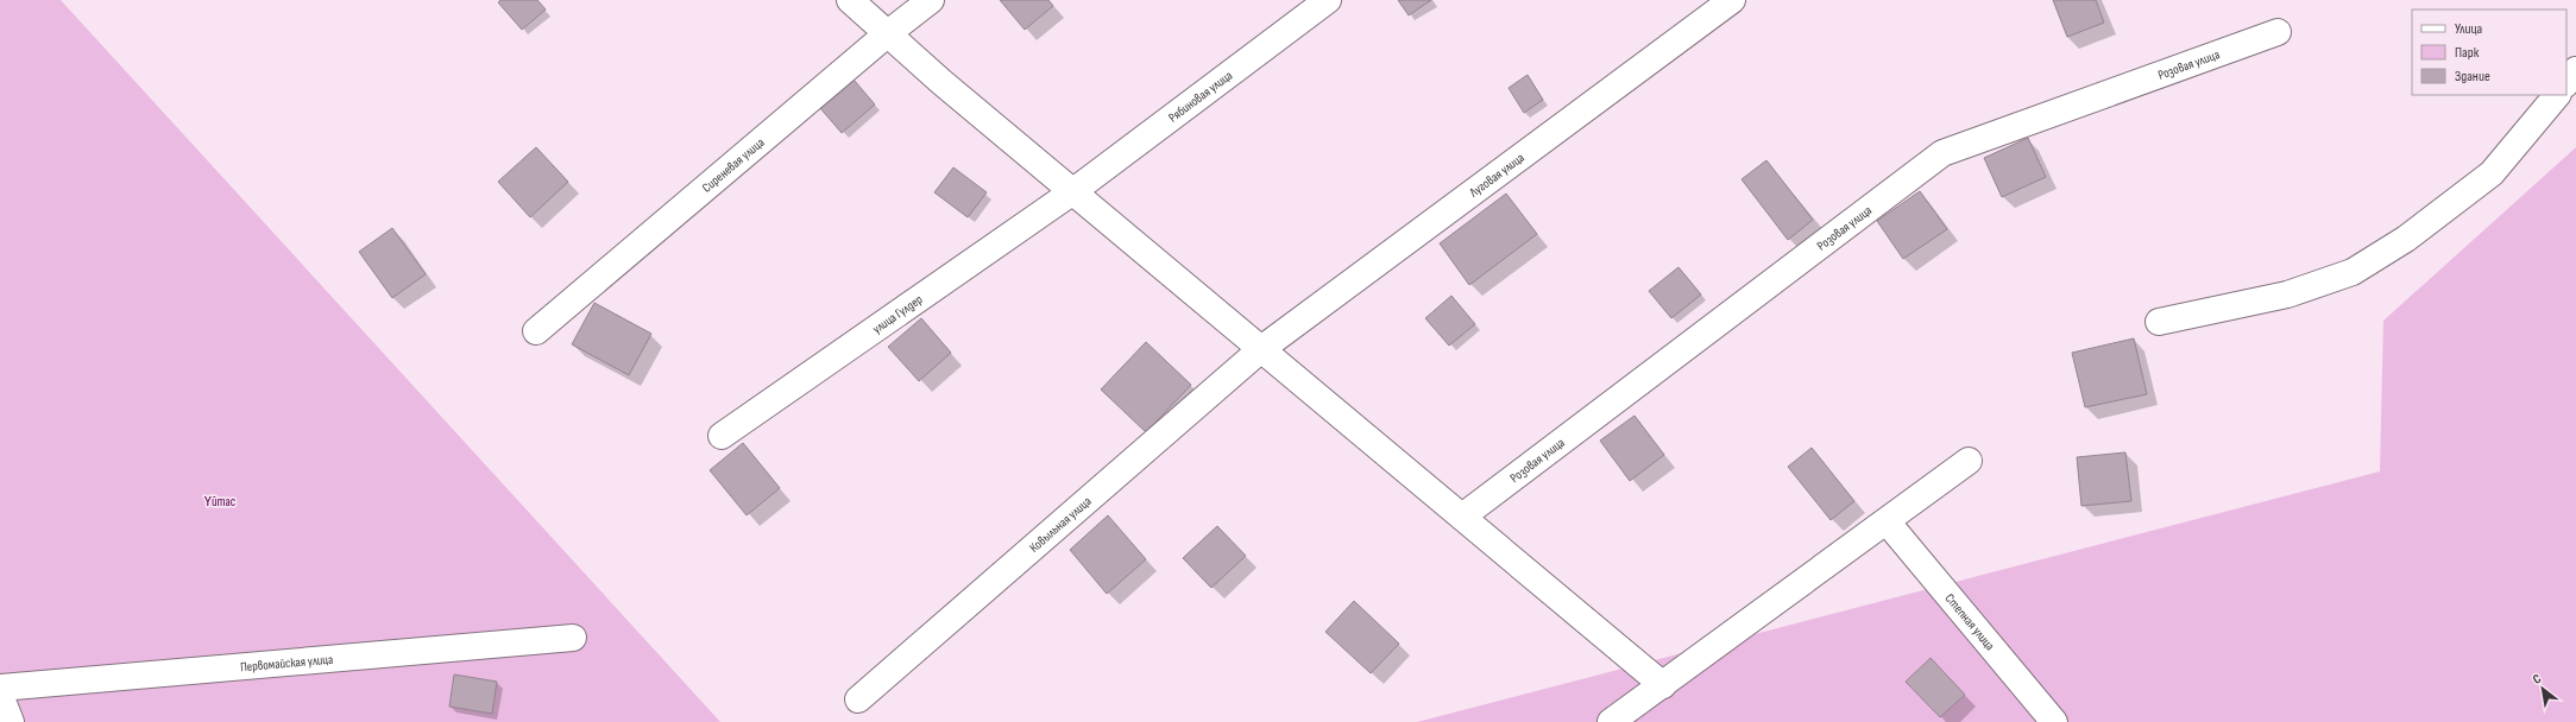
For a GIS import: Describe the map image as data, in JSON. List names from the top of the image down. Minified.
{"streets":{"street":["Розовая улица","Рябиновая улица","Сиреневая улица","Луговая улица","улица Гулдер","Ковыльная улица","Степная улица","Первомайская улица"]},"crossings":[["Рябиновая улица","улица Гулдер"],["Луговая улица","Ковыльная улица"]],"parks":["Үйтас"],"legend":["Улица","Парк","Здание"],"north":"top left"}
